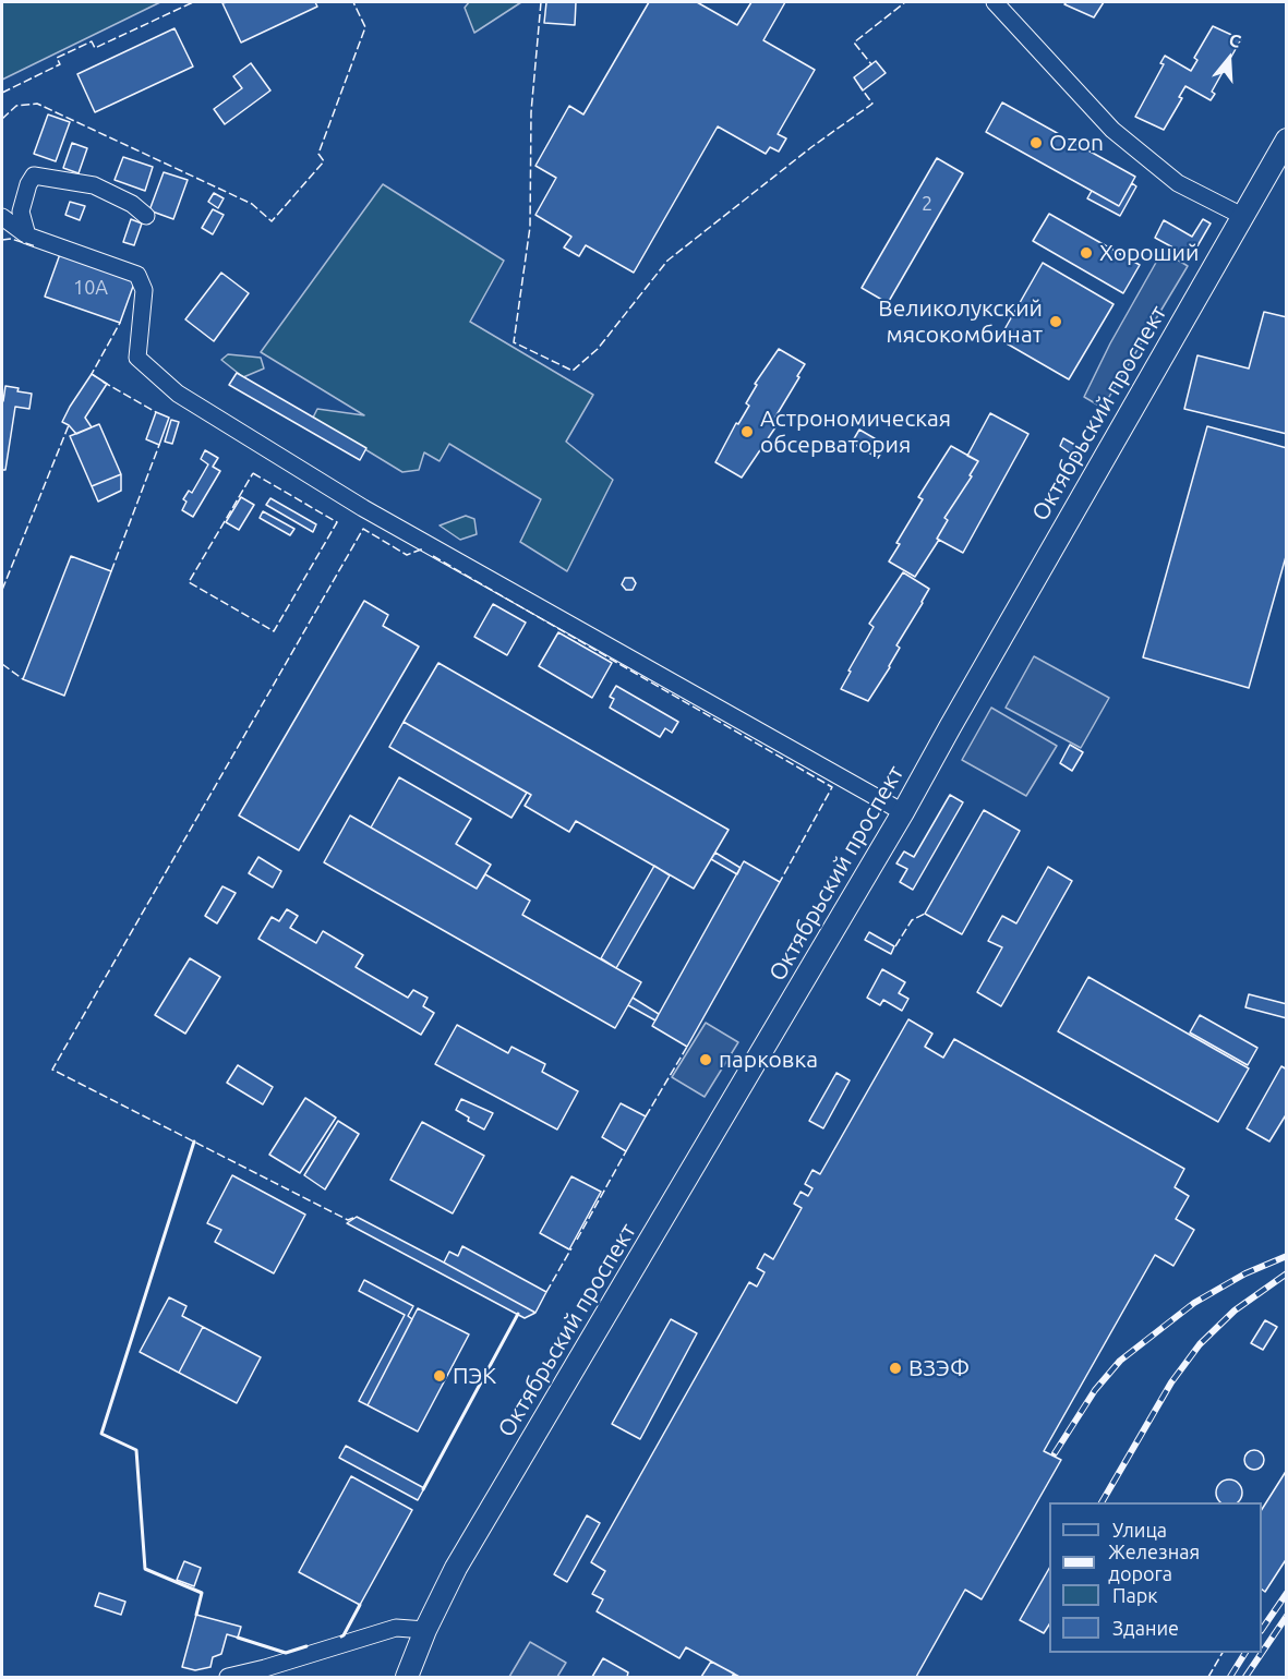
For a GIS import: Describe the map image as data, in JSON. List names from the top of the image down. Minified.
{"streets":{"main road":["Октябрьский проспект"]},"places":["Ozon","Хороший","Великолукский мясокомбинат","Aстрономическая обсерватория","парковка","ВЗЭФ","ПЭК"],"house_numbers":["2","10А"],"legend":["Улица","Железная дорога","Парк","Здание"],"north":"top"}
